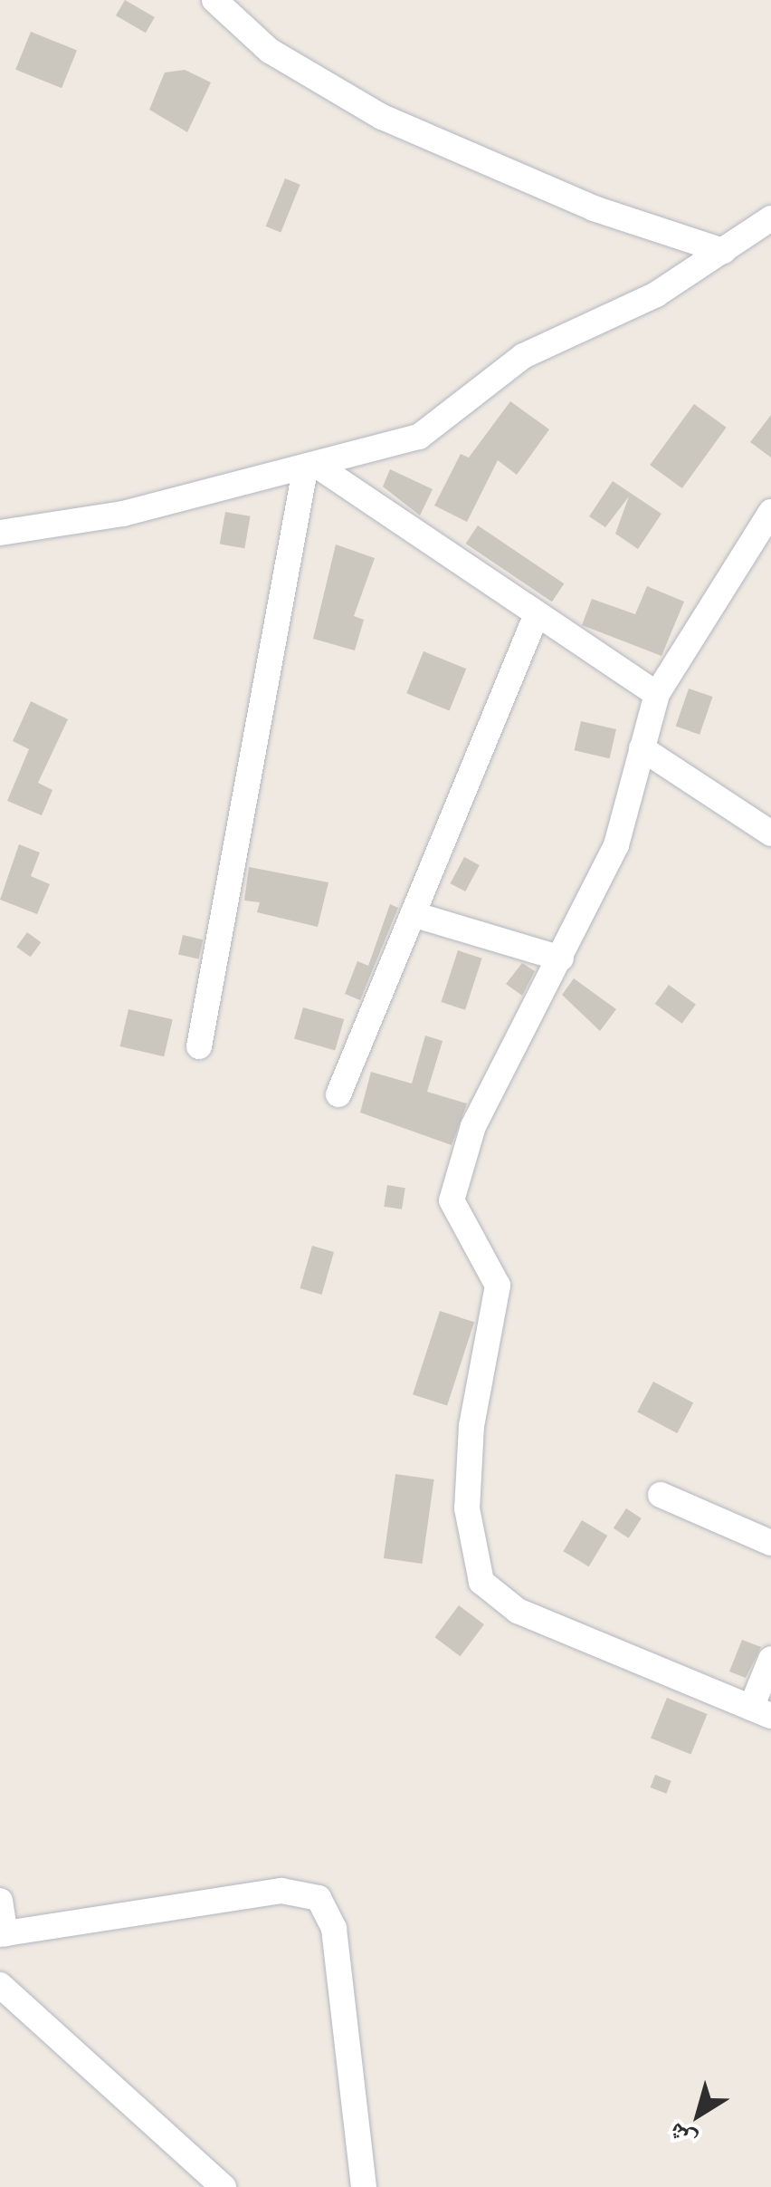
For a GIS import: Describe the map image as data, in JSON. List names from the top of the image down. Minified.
{"north":"bottom left"}
